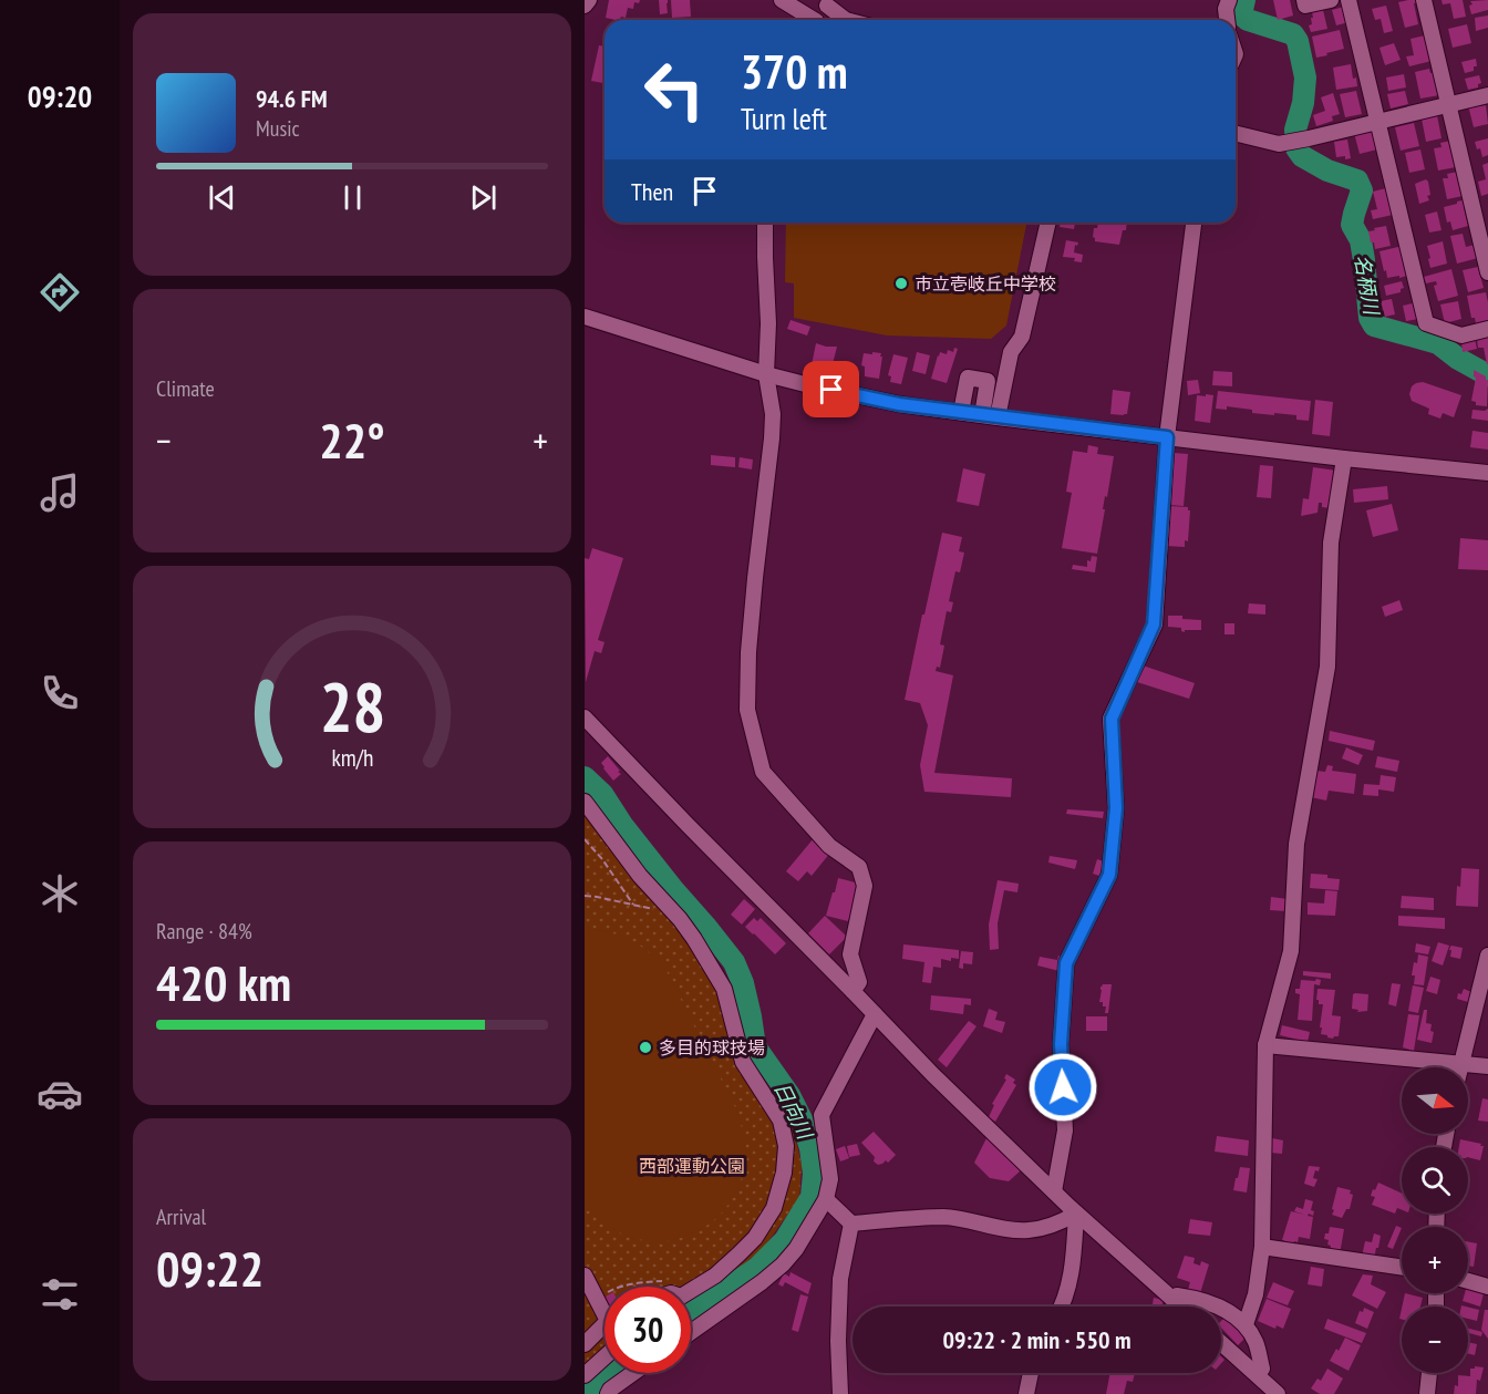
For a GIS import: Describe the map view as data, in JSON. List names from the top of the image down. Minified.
{"water":["名柄川","日向川"],"parks":["西部運動公園"],"places":["市立壱岐丘中学校","多目的球技場"],"north":"right","page":{"tabs":"09:20","turn":["370 m","Turn left"],"song":["94.6 FM","Music"],"then":"Then","tile":["Climate",["Range · 84%","420 km"],["Arrival","09:22"]],"heat":["−","22°","+"],"map_buttons":["+","−"],"limit":"30","trip":"09:22 · 2 min · 550 m","gauge":["28","km/h"]}}
